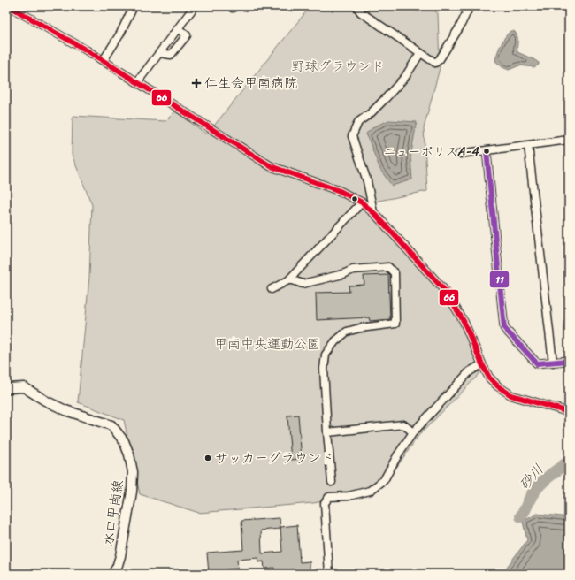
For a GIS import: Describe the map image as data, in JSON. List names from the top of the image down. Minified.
{"streets":{"main road":["水口甲南線"]},"water":["砂川"],"parks":["野球グラウンド","甲南中央運動公園"],"places":{"health":["仁生会甲南病院"],"other":["ニューポリスA-4","サッカーグラウンド"]},"lines":["transit line 66","transit line 11"]}
